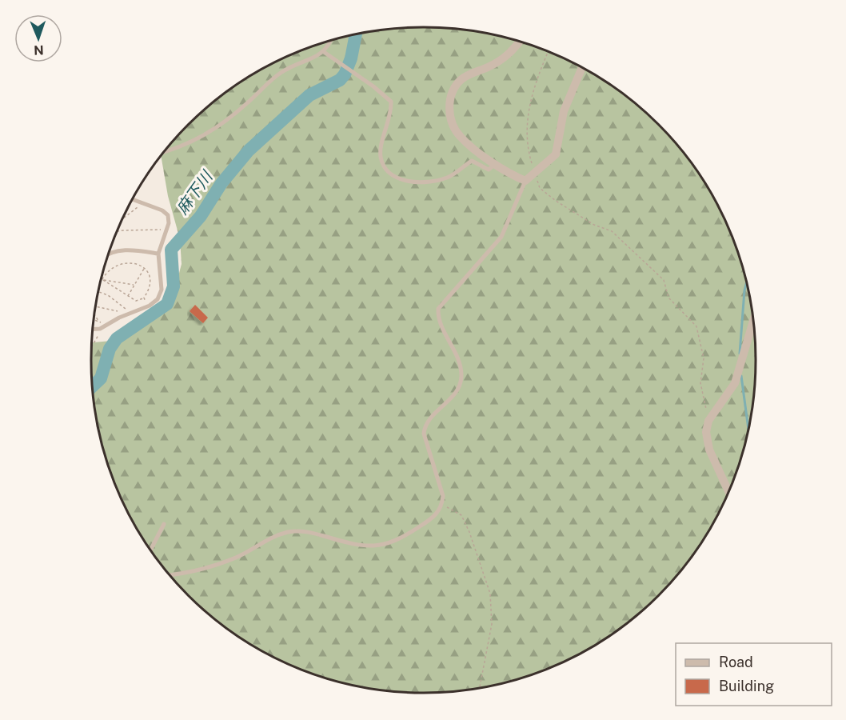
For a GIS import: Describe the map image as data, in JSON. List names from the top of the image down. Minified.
{"water":["麻下川"],"legend":["Road","Building"],"north":"bottom"}
